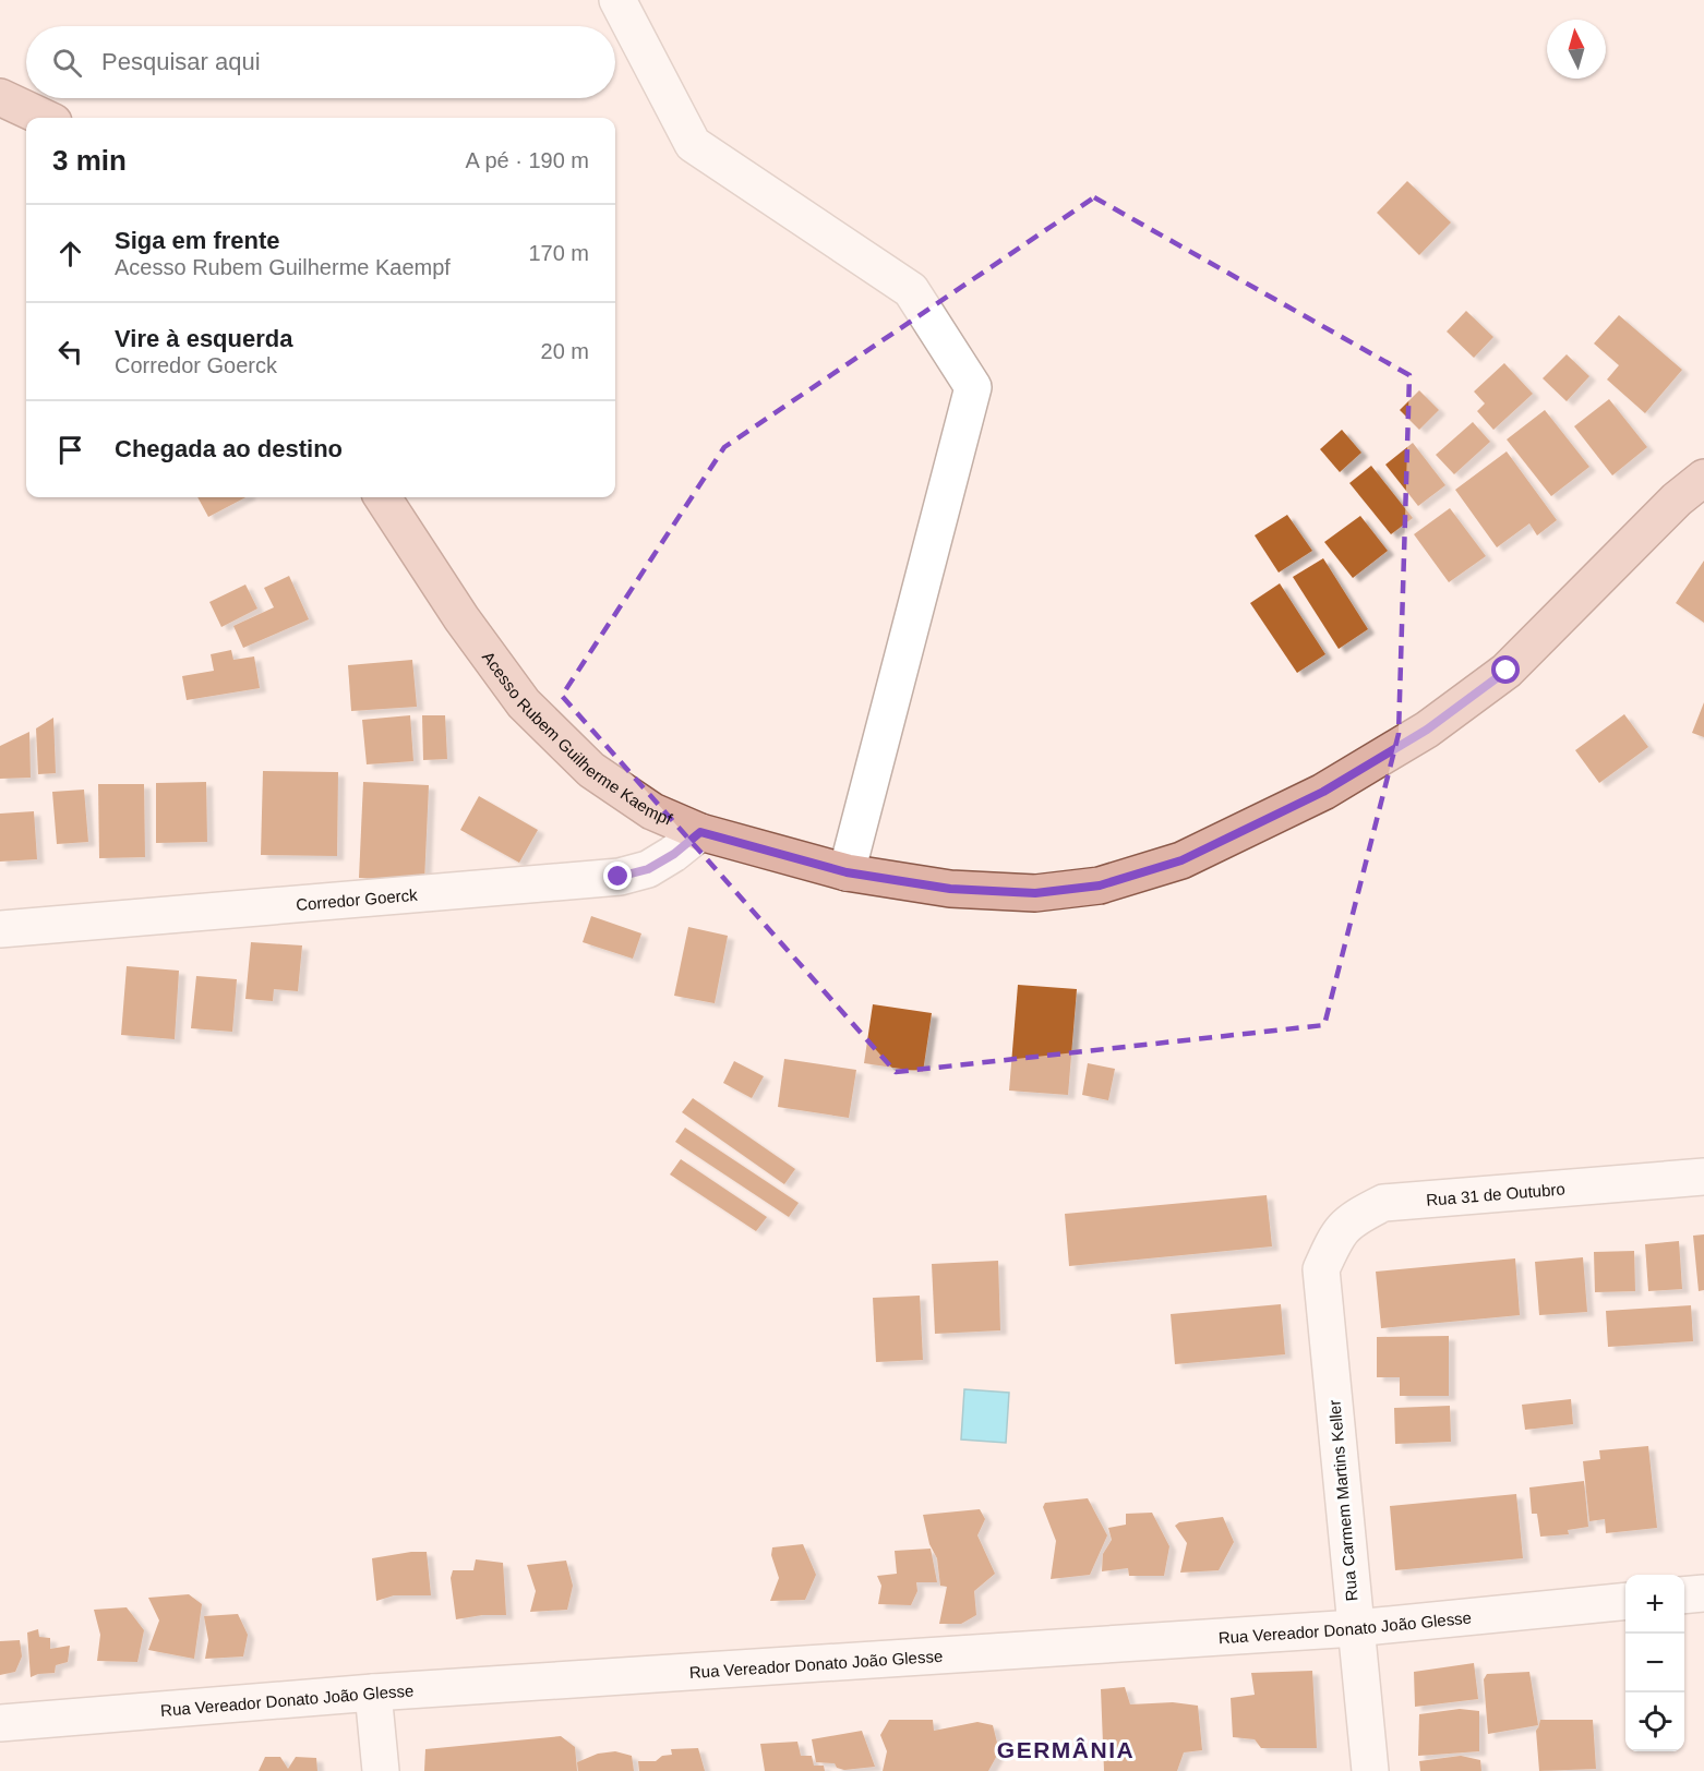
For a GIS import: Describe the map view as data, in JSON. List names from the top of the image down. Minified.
{"streets":{"main road":["Acesso Rubem Guilherme Kaempf"],"street":["Corredor Goerck","Rua 31 de Outubro","Rua Carmem Martins Keller","Rua Vereador Donato João Glesse"]},"crossings":[["Acesso Rubem Guilherme Kaempf","Corredor Goerck"],["Rua 31 de Outubro","Rua Carmem Martins Keller"],["Rua Carmem Martins Keller","Rua Vereador Donato João Glesse"]],"districts":["GERMÂNIA"],"north":"top","page":{"search":"Pesquisar aqui","heading":["3 min","A pé · 190 m"],"list":[["Siga em frente","Acesso Rubem Guilherme Kaempf","170 m"],["Vire à esquerda","Corredor Goerck","20 m"],"Chegada ao destino"],"map_buttons":["+","−"]}}
